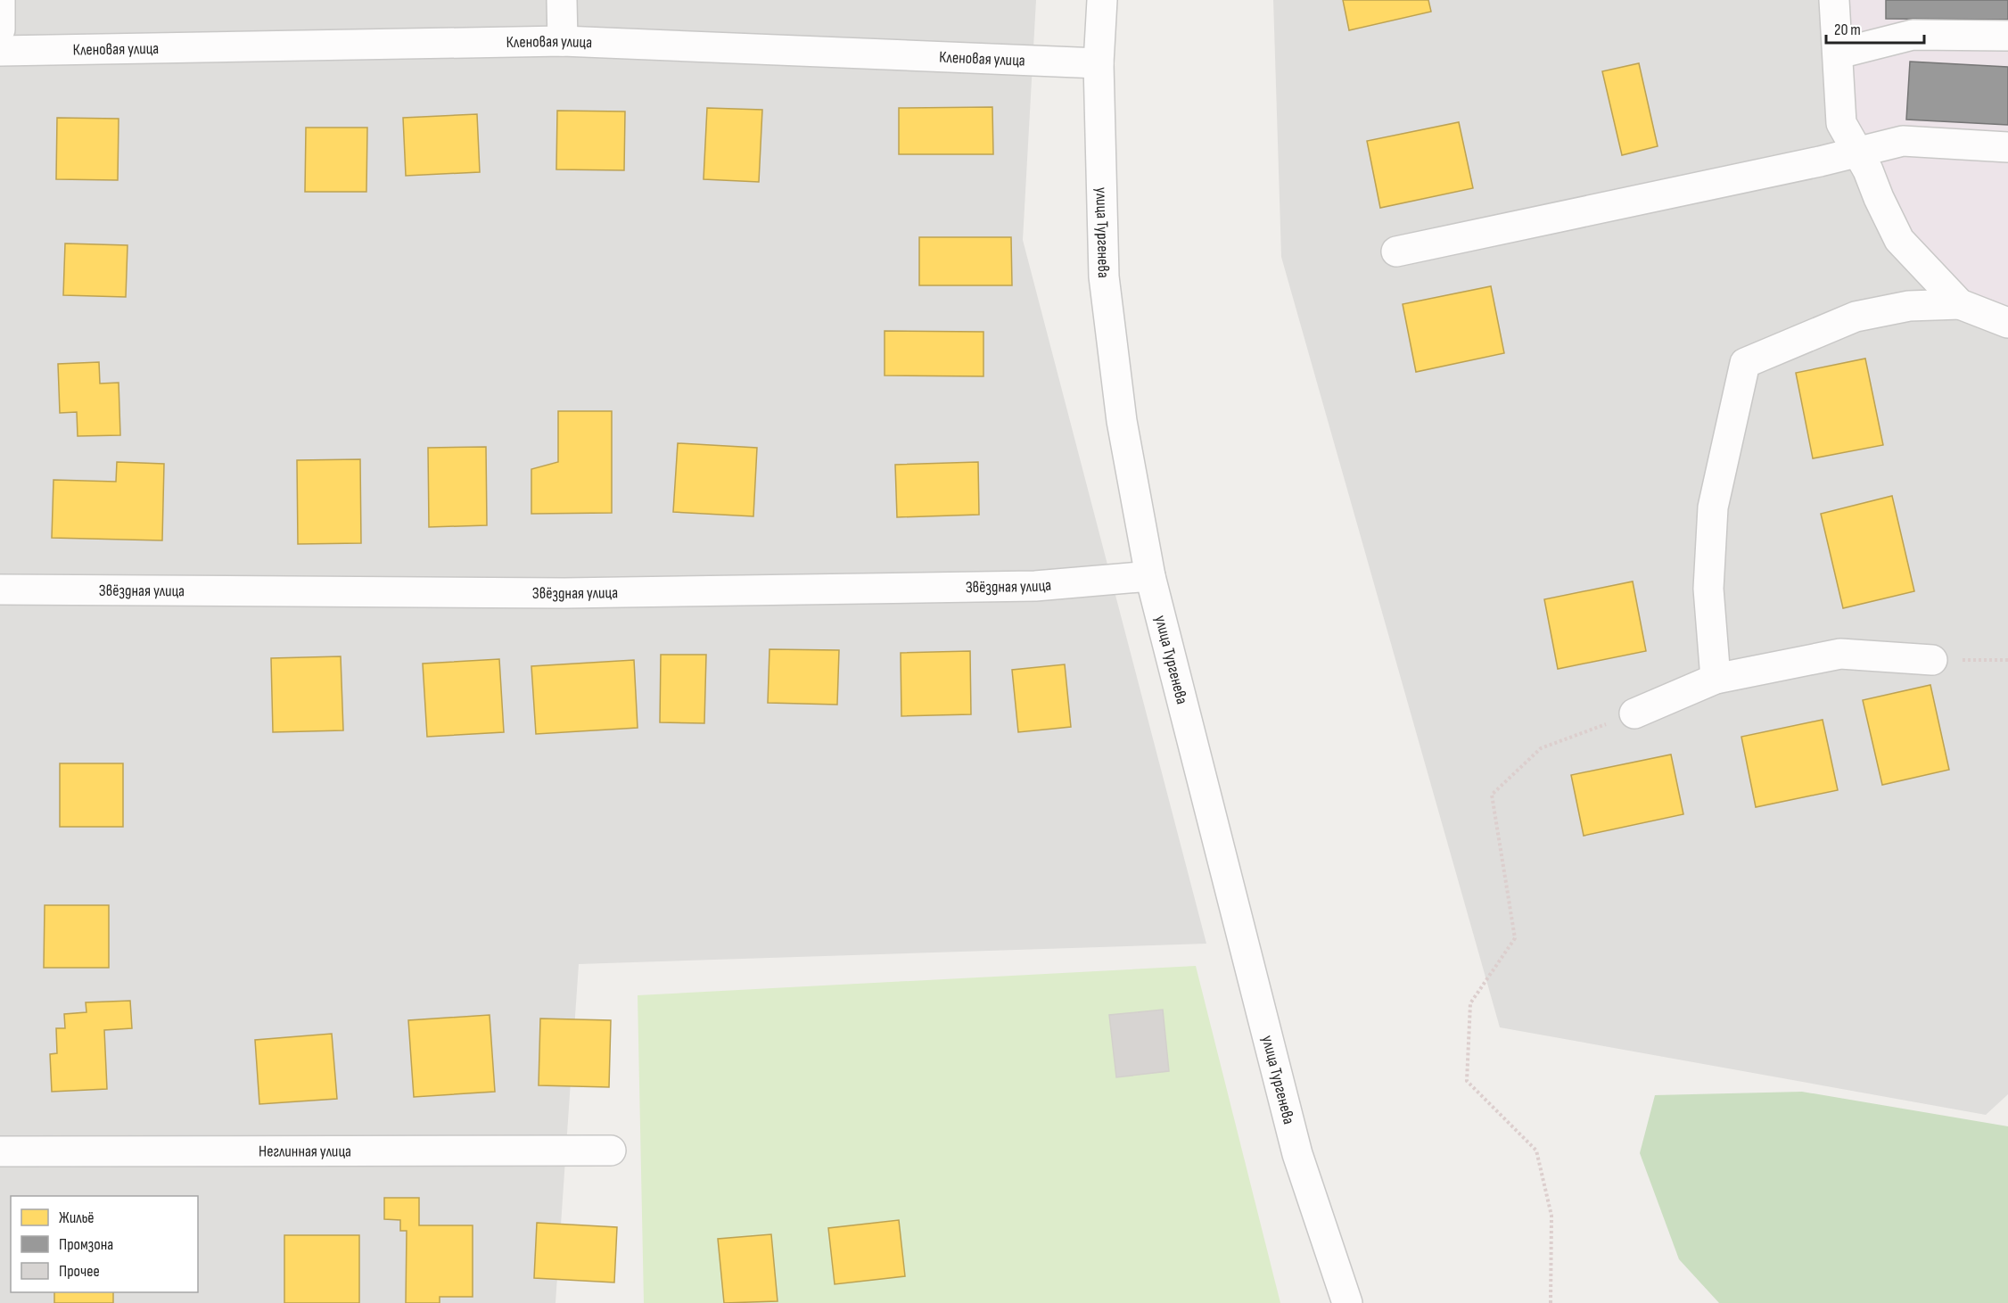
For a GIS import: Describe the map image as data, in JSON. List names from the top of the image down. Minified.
{"streets":{"street":["Кленовая улица","улица Тургенева","Звёздная улица","Неглинная улица"]},"crossings":[["Кленовая улица","улица Тургенева"],["улица Тургенева","Звёздная улица"]],"legend":["Жильё","Промзона","Прочее"],"scale_bar":"20 m"}
